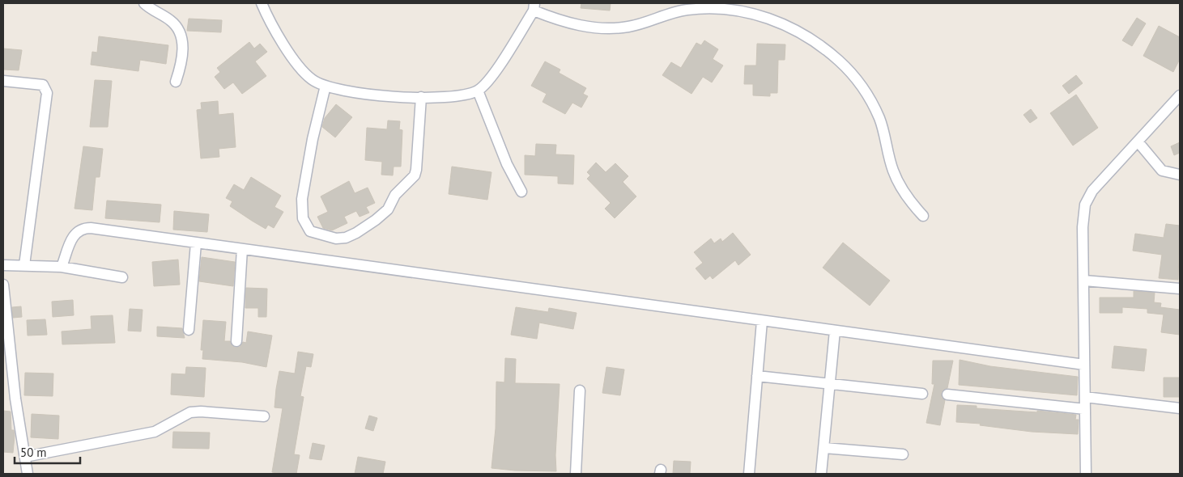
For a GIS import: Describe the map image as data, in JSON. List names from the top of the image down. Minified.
{"scale_bar":"50 m"}
